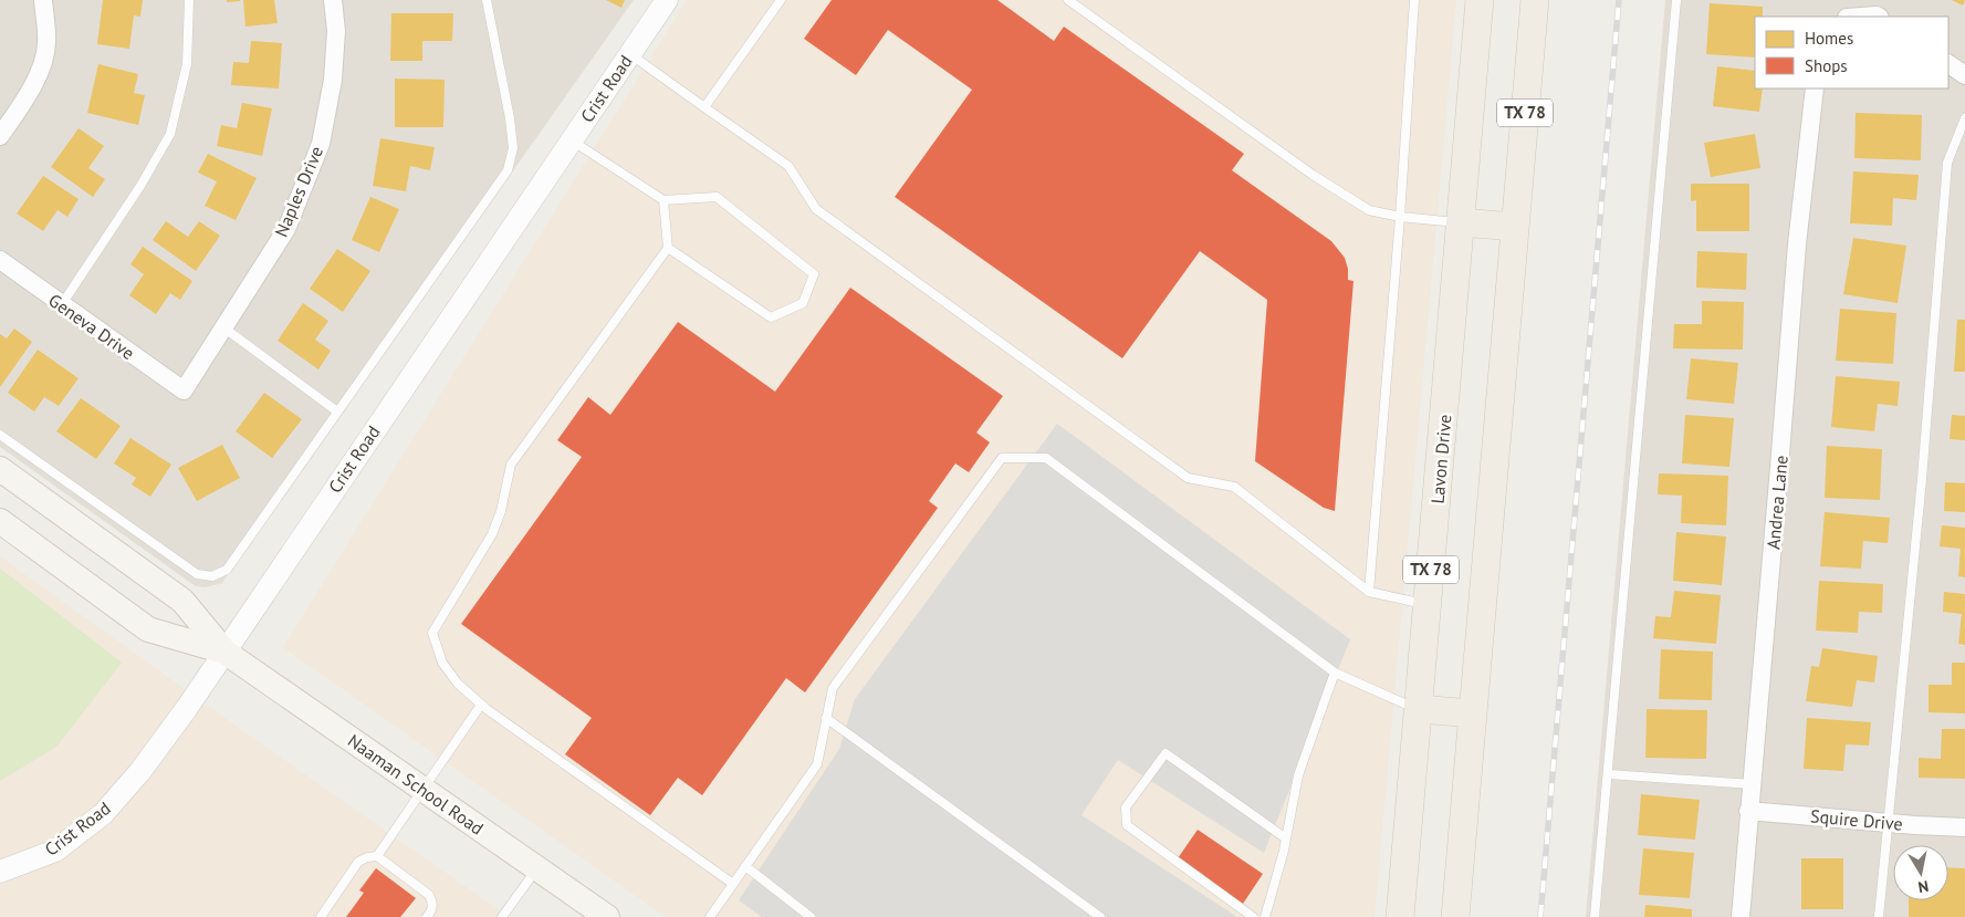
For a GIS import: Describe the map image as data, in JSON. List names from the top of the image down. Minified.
{"streets":{"main road":["TX 78","Lavon Drive","Naaman School Road"],"street":["Crist Road","Naples Drive","Geneva Drive","Andrea Lane","Squire Drive"]},"crossings":[["Crist Road","Naaman School Road"],["Naples Drive","Geneva Drive"],["Andrea Lane","Squire Drive"]],"legend":["Homes","Shops"],"north":"bottom"}
